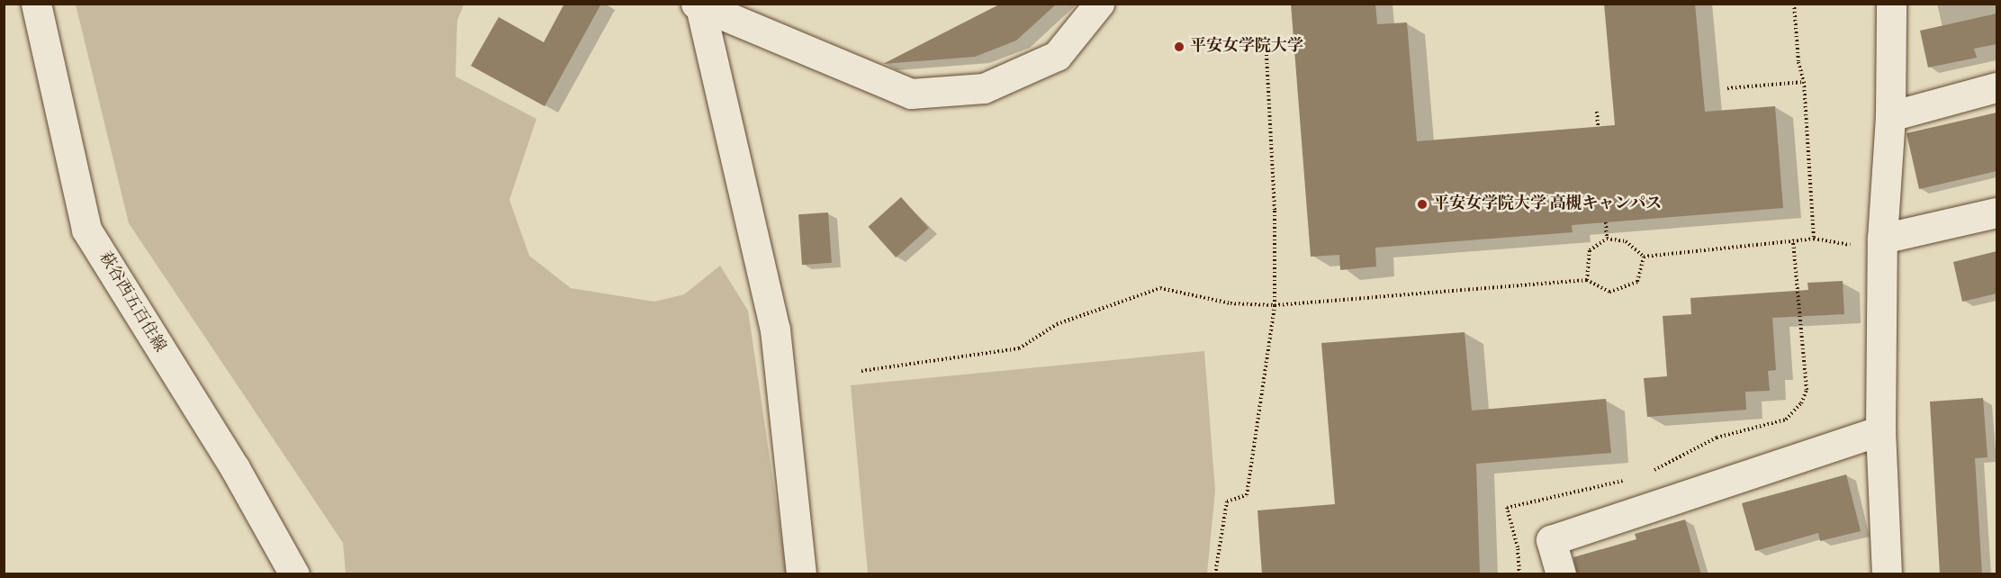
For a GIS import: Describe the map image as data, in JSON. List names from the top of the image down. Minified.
{"streets":{"street":["萩谷西五百住線"]},"places":["平安女学院大学","平安女学院大学 高槻キャンパス"]}
